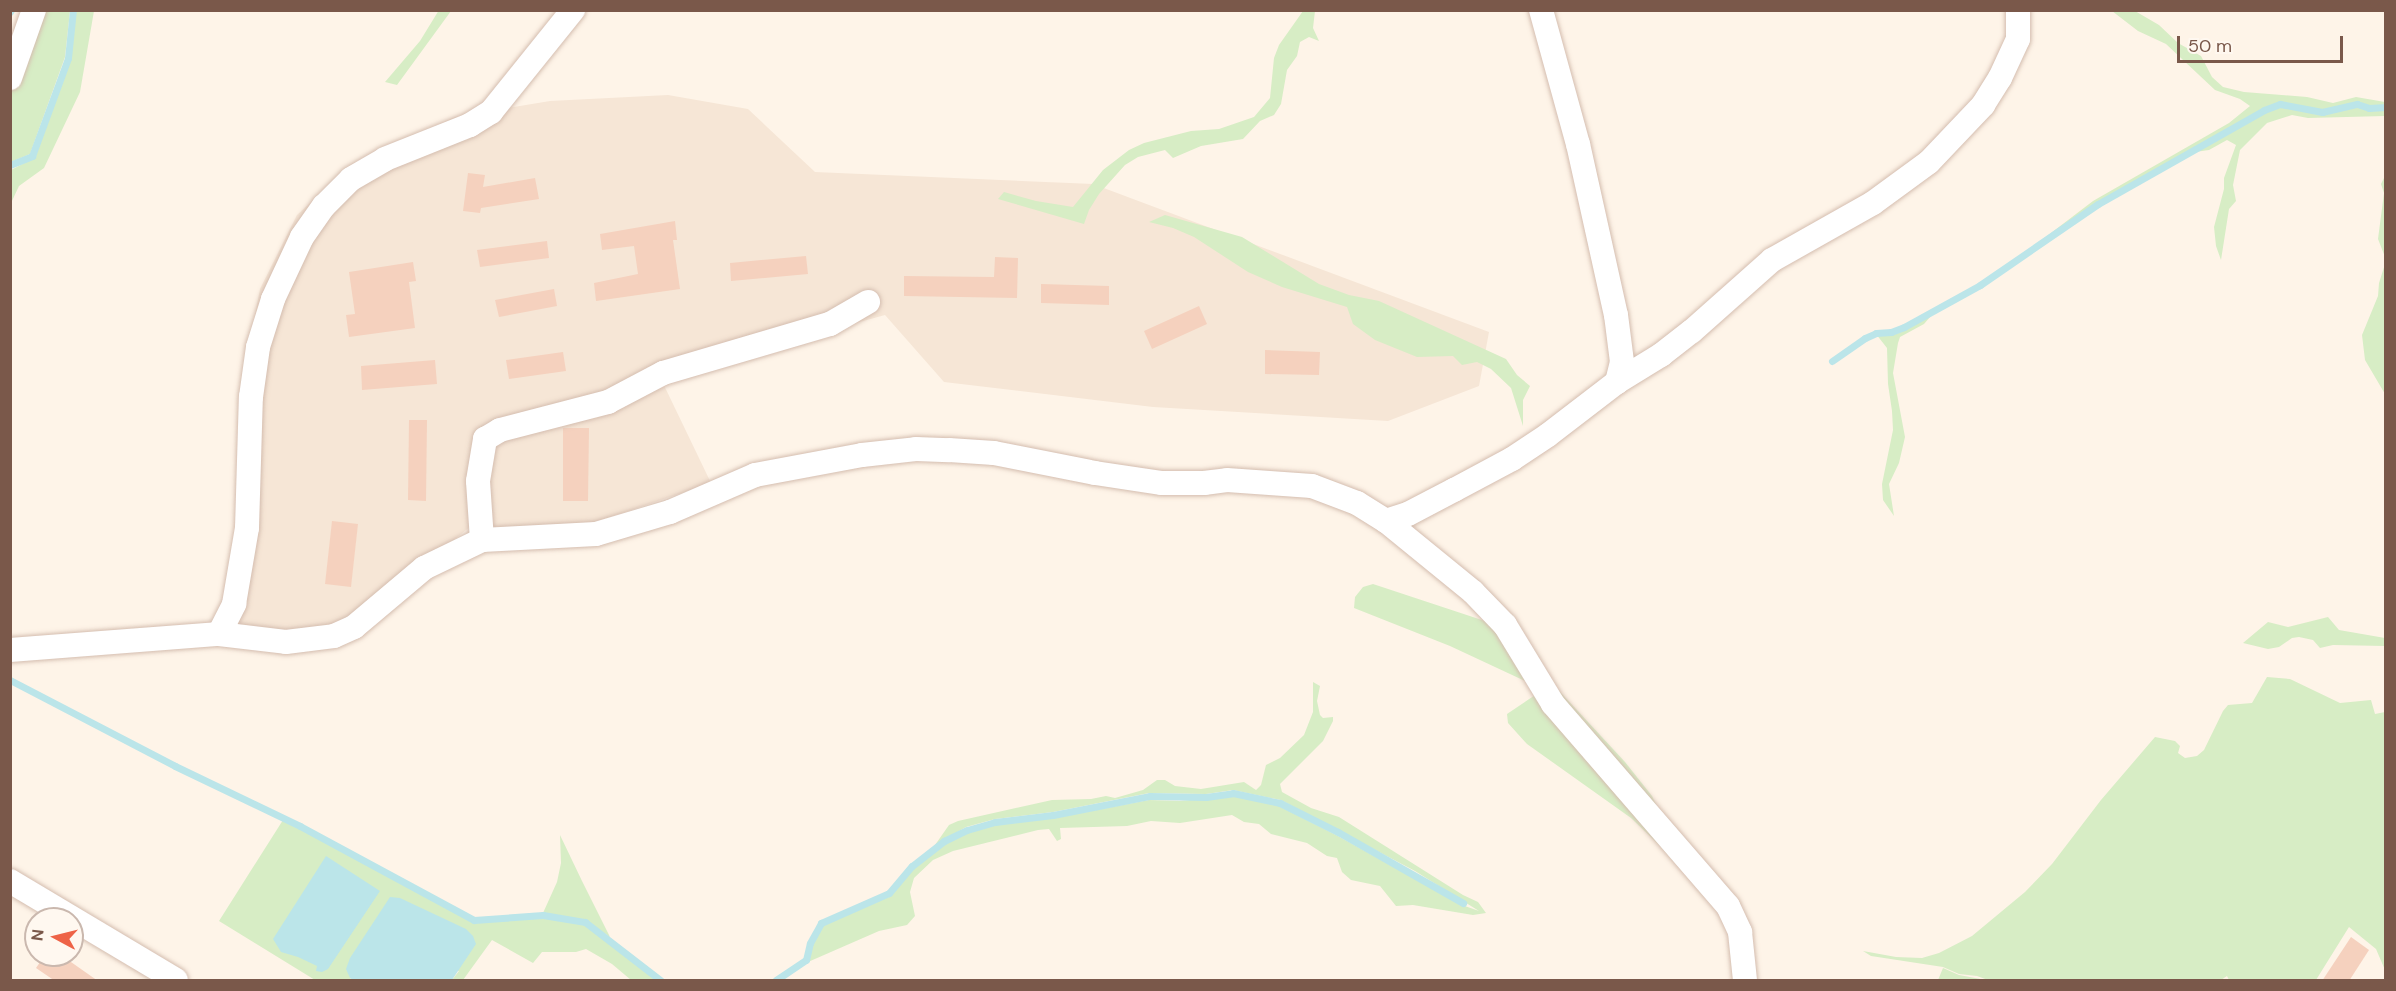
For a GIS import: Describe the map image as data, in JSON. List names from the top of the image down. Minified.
{"scale_bar":"50 m","north":"left"}
